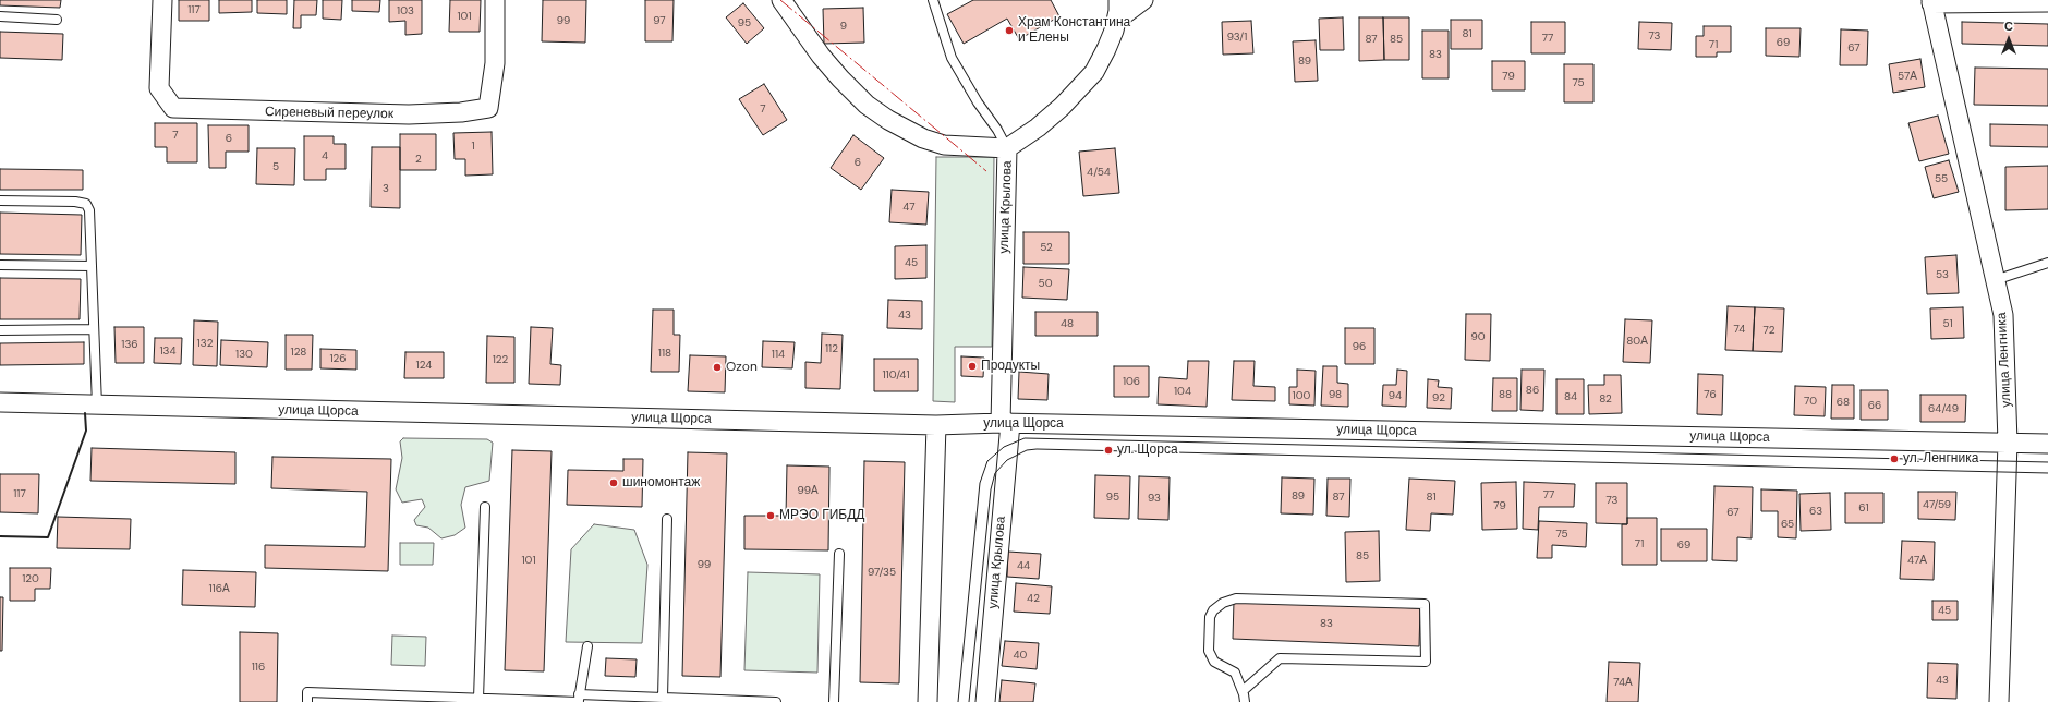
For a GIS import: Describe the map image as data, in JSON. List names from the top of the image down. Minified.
{"streets":{"street":["Сиреневый переулок","улица Крылова","улица Ленгника","улица Щорса"]},"crossings":[["улица Крылова","улица Щорса"],["улица Ленгника","улица Щорса"]],"places":["Храм Константина и Елены","Продукты","Ozon","ул. Щорса","ул. Ленгника","шиномонтаж","МРЭО ГИБДД"],"house_numbers":["117","103","101","99","97","95","9","81","73","93/1","77","87","85","69","71","67","83","89","79","57А","75","7","7","6","1","4","2","6","5","4/54","55","3","47","52","45","53","50","43","48","51","74","72","90","80А","132","136","96","112","134","128","118","130","114","126","122","124","110/41","106","86","104","98","88","76","100","94","84","92","82","70","68","66","64/49","99А","117","77","89","95","87","81","93","73","47/59","79","61","63","67","65","75","71","69","85","101","47А","99","44","97/35","120","116А","42","45","83","40","116","43","74А"],"north":"top"}
